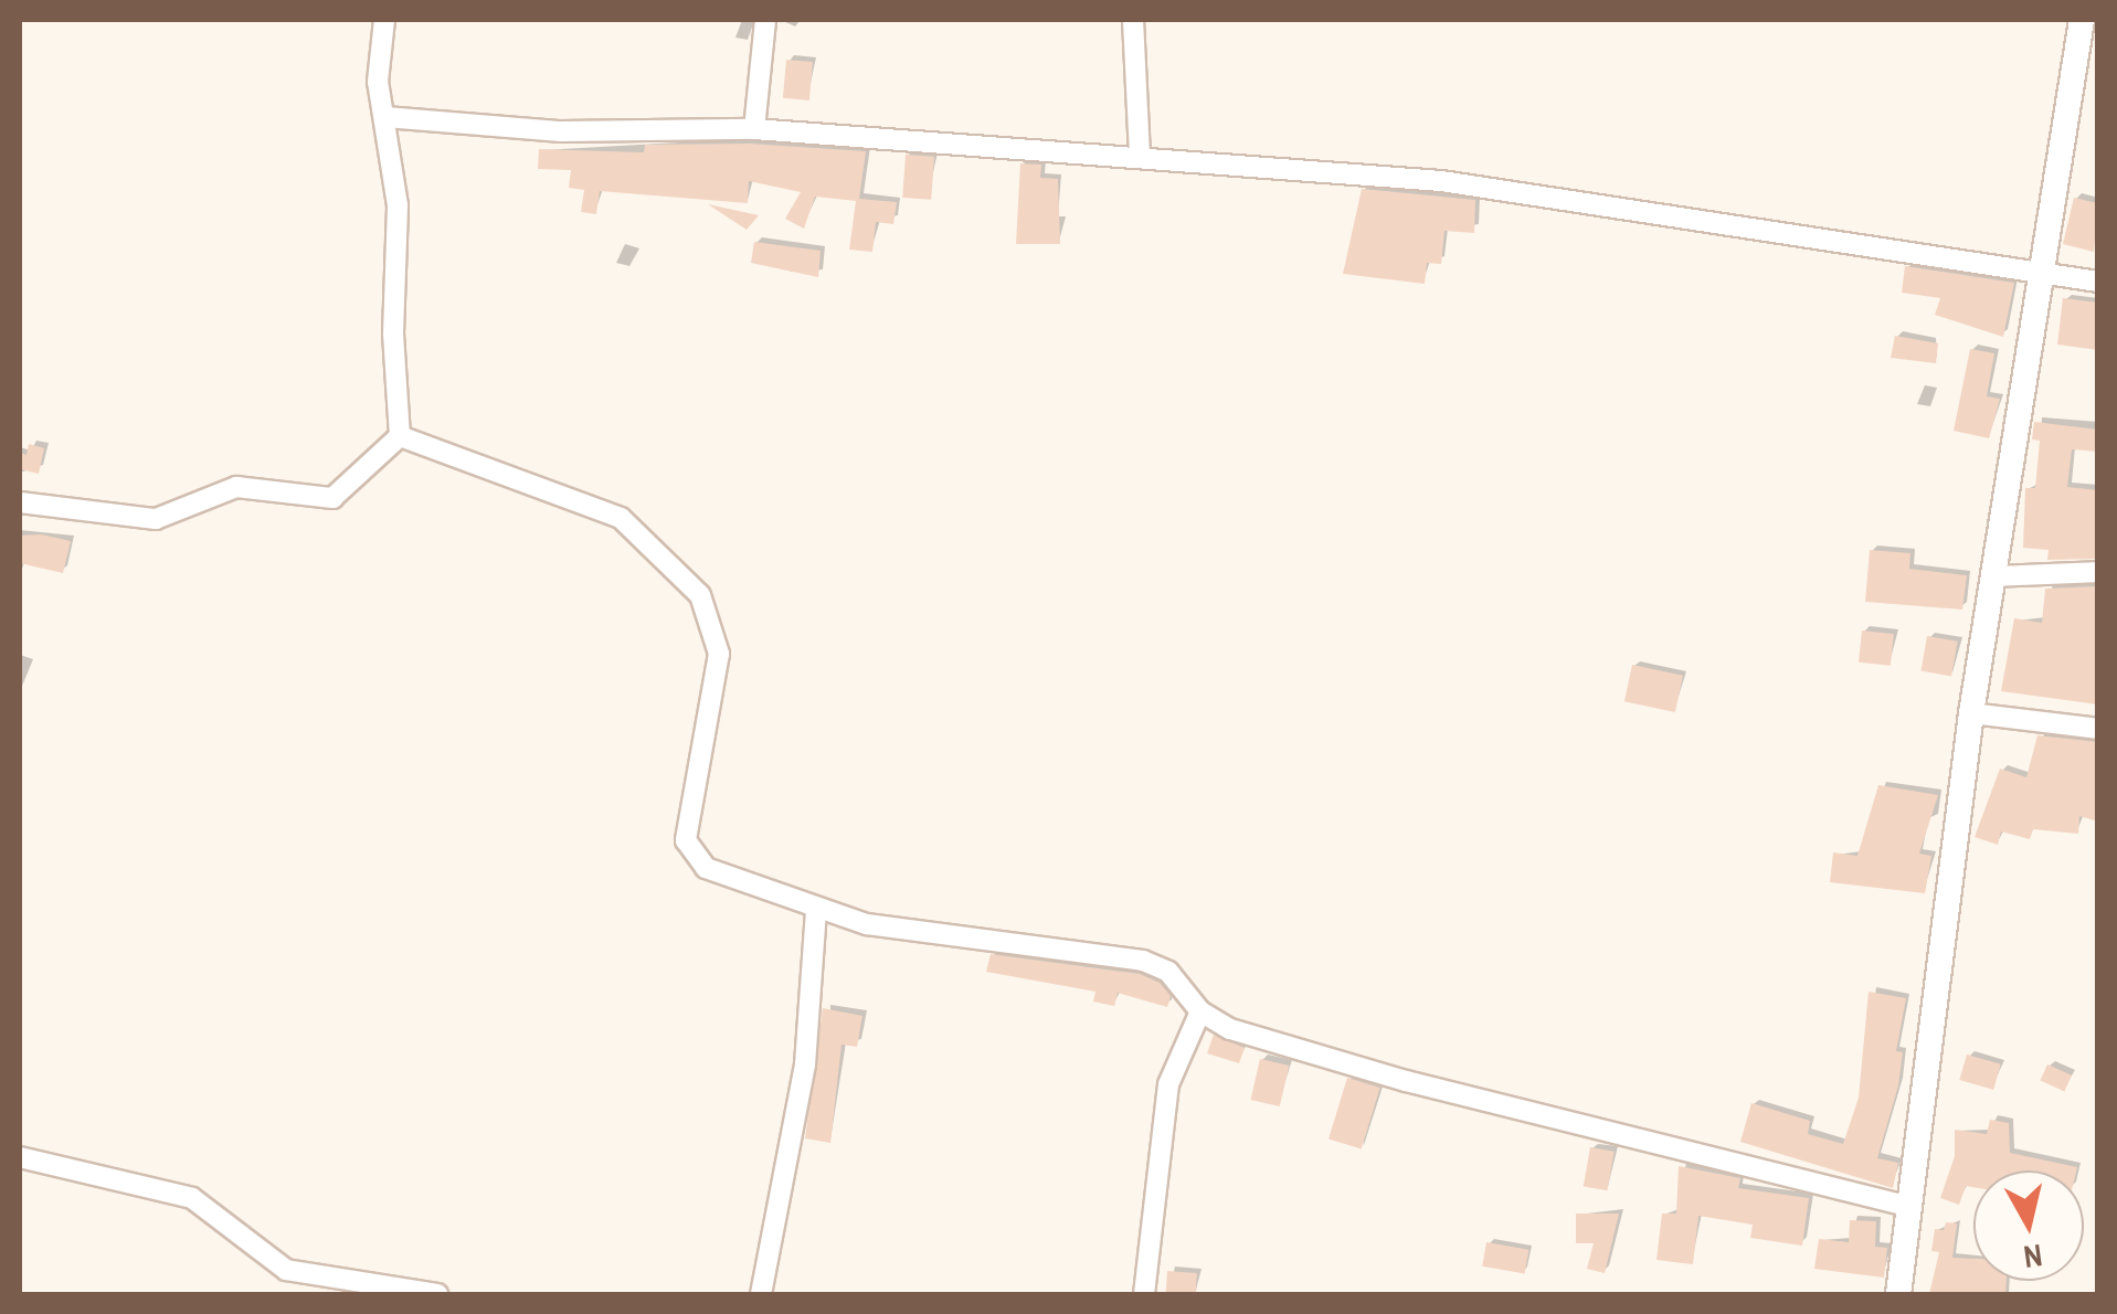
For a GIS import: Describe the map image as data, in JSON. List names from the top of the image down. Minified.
{"north":"bottom"}
